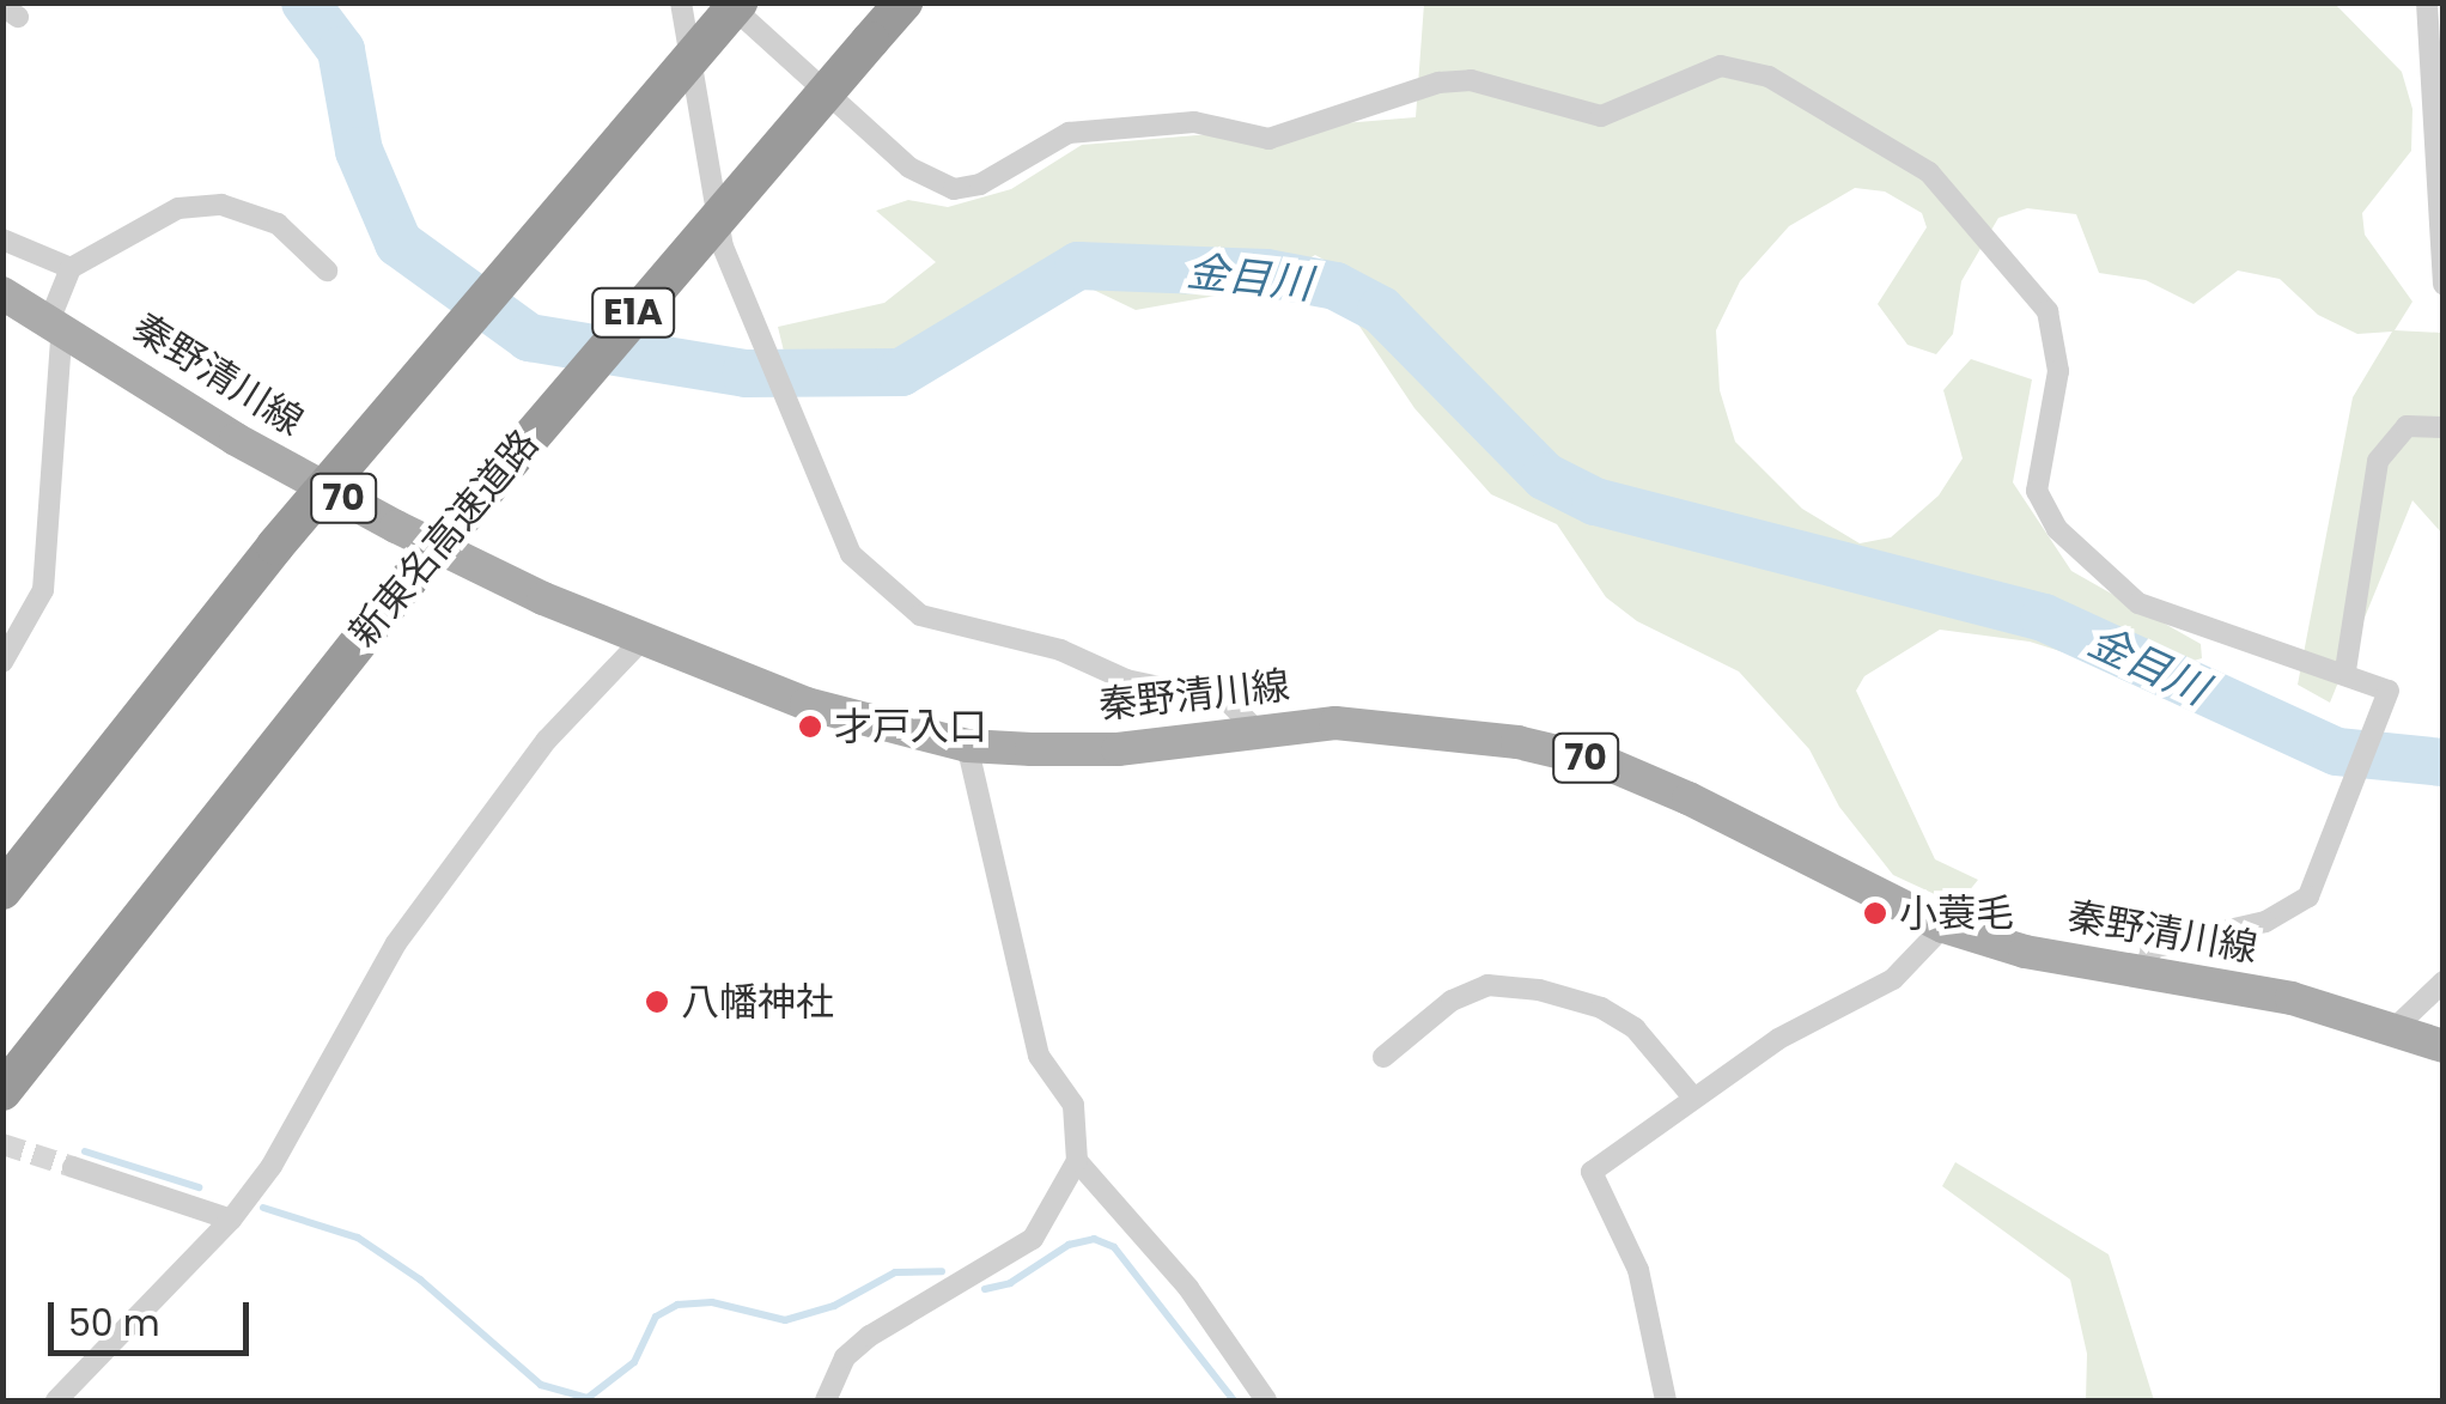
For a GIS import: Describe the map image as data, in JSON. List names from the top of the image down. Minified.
{"streets":{"highway":["E1A","新東名高速道路"],"main road":["秦野清川線","70"]},"water":["金目川"],"places":["才戸入口","小蓑毛","八幡神社"],"scale_bar":"50 m"}
